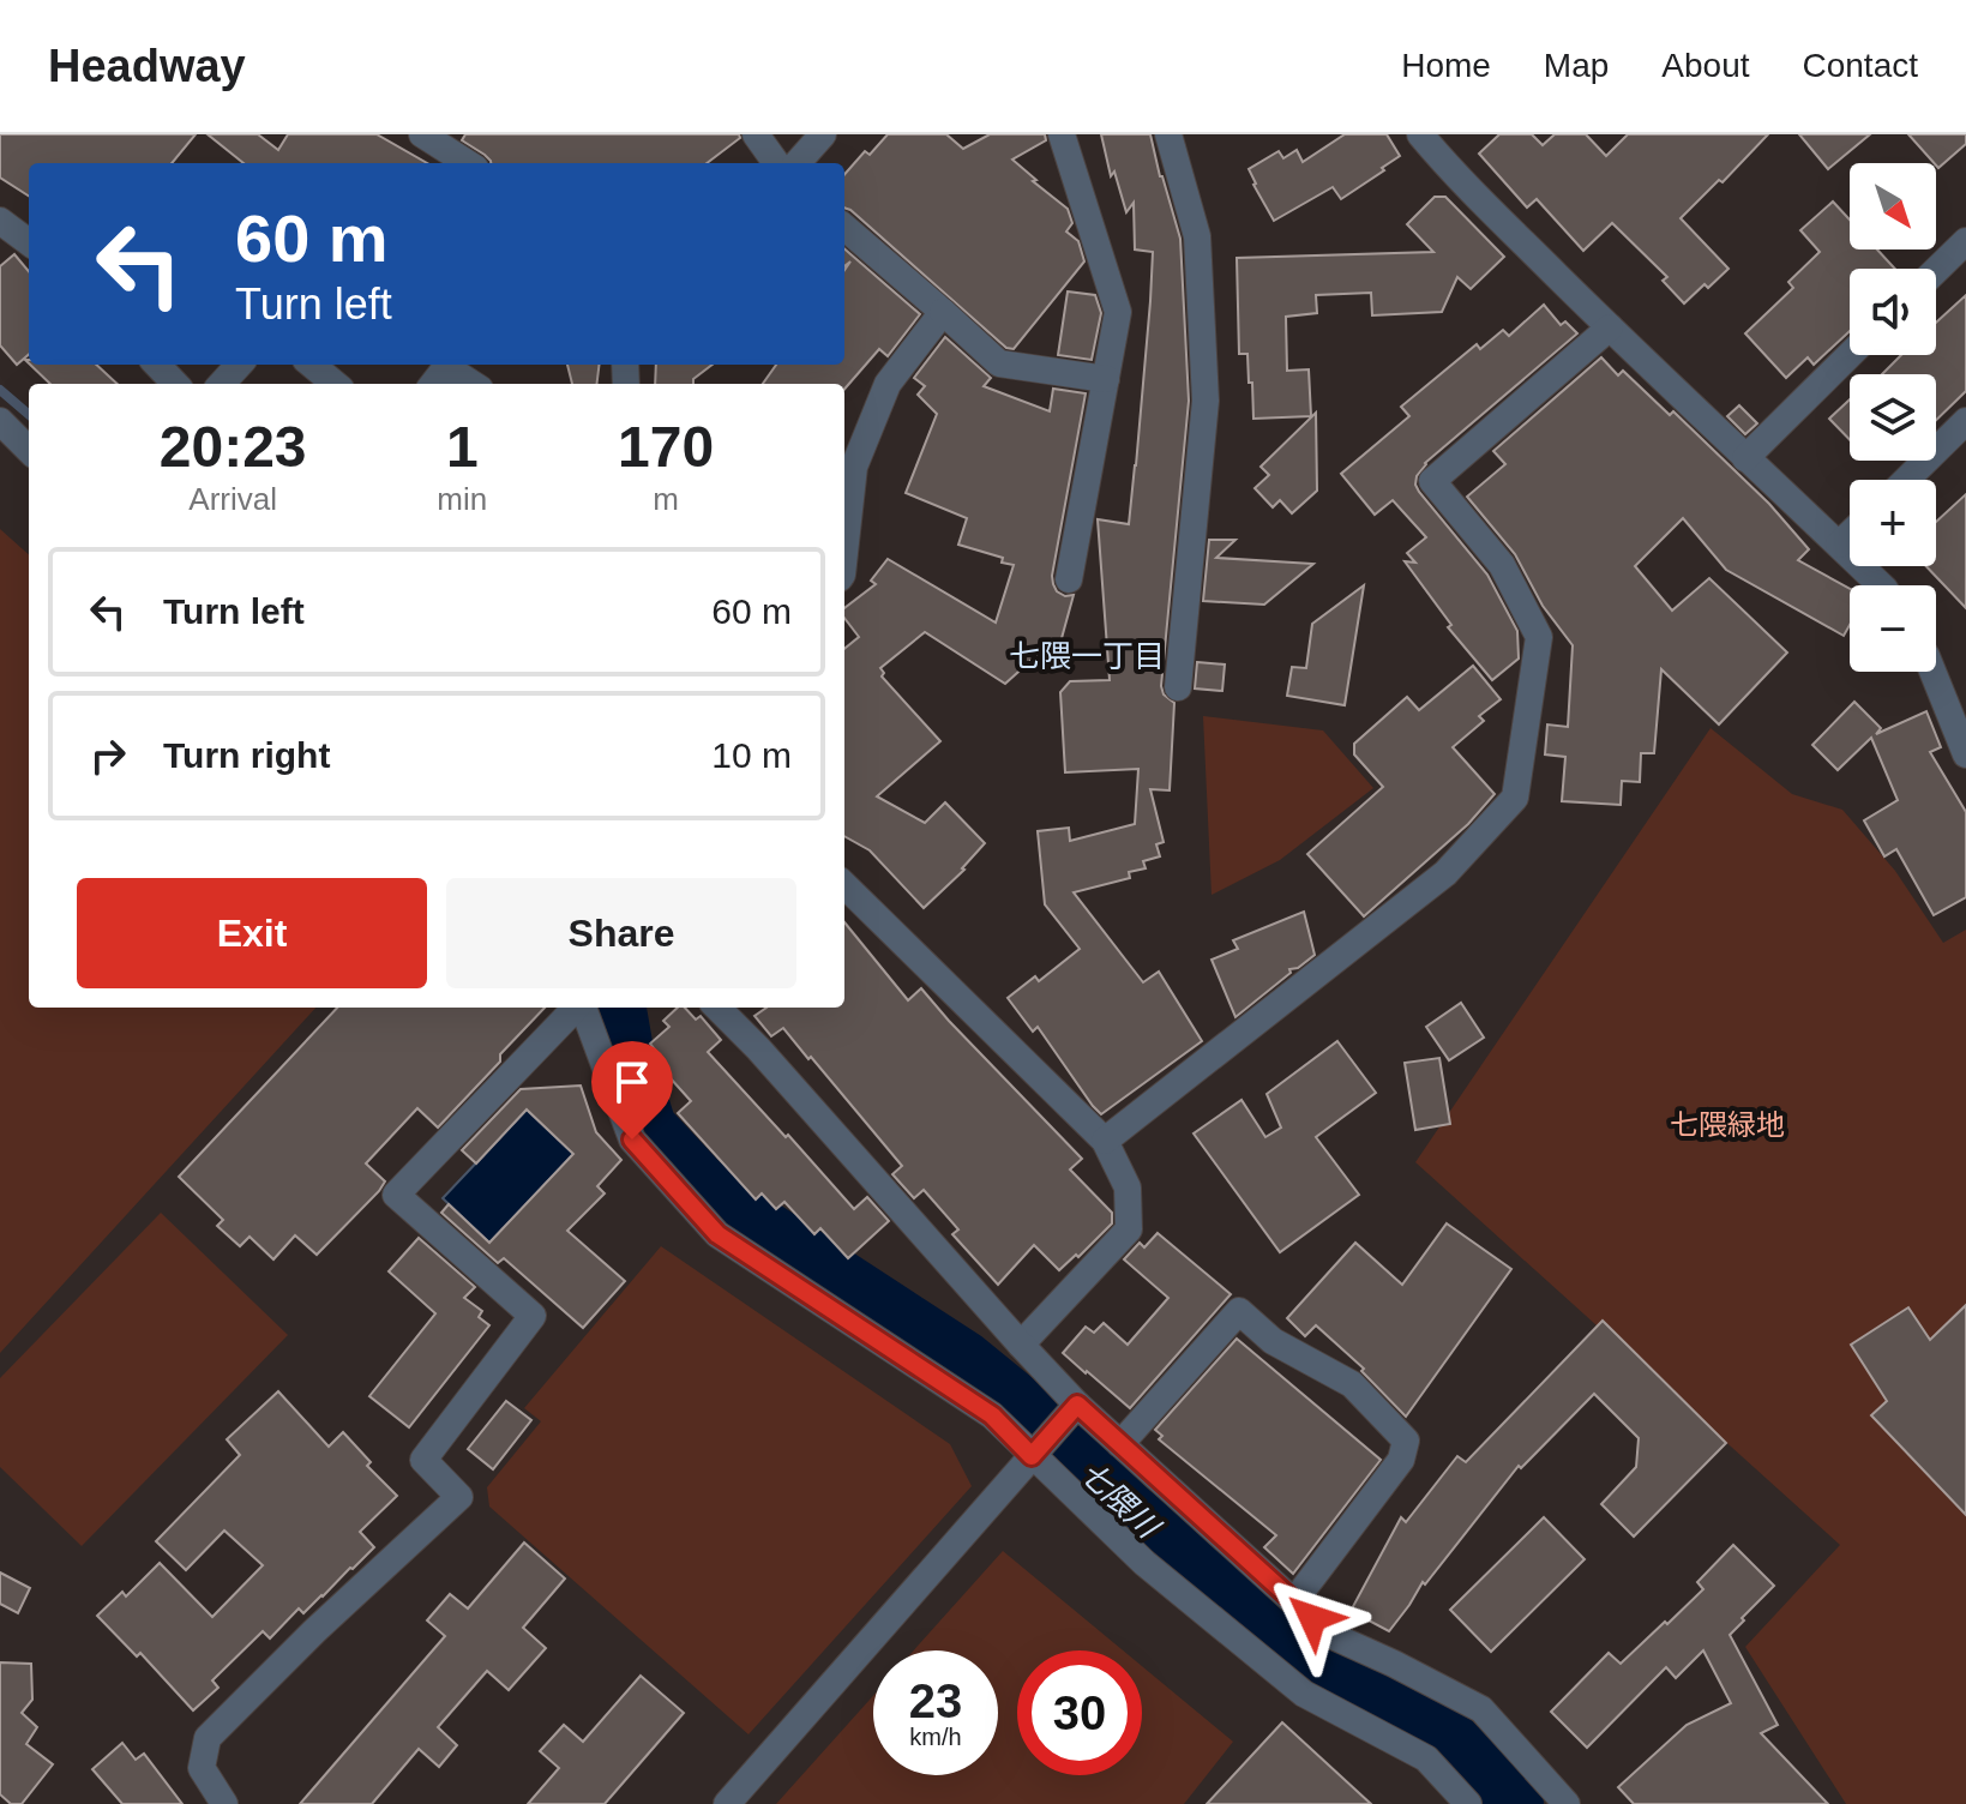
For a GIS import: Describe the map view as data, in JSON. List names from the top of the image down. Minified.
{"districts":["七隈一丁目"],"water":["七隈川"],"parks":["七隈緑地"],"north":"bottom right","page":{"header":"Headway","nav":["Home","Map","About","Contact"],"map_buttons":["+","−"],"turn":["60 m","Turn left"],"eta":["20:23","Arrival","1","min","170","m"],"list":[{"name":"Turn left","value":"60 m"},{"name":"Turn right","value":"10 m"}],"buttons":["Exit","Share"],"speed":"23 km/h","limit":"30"}}
